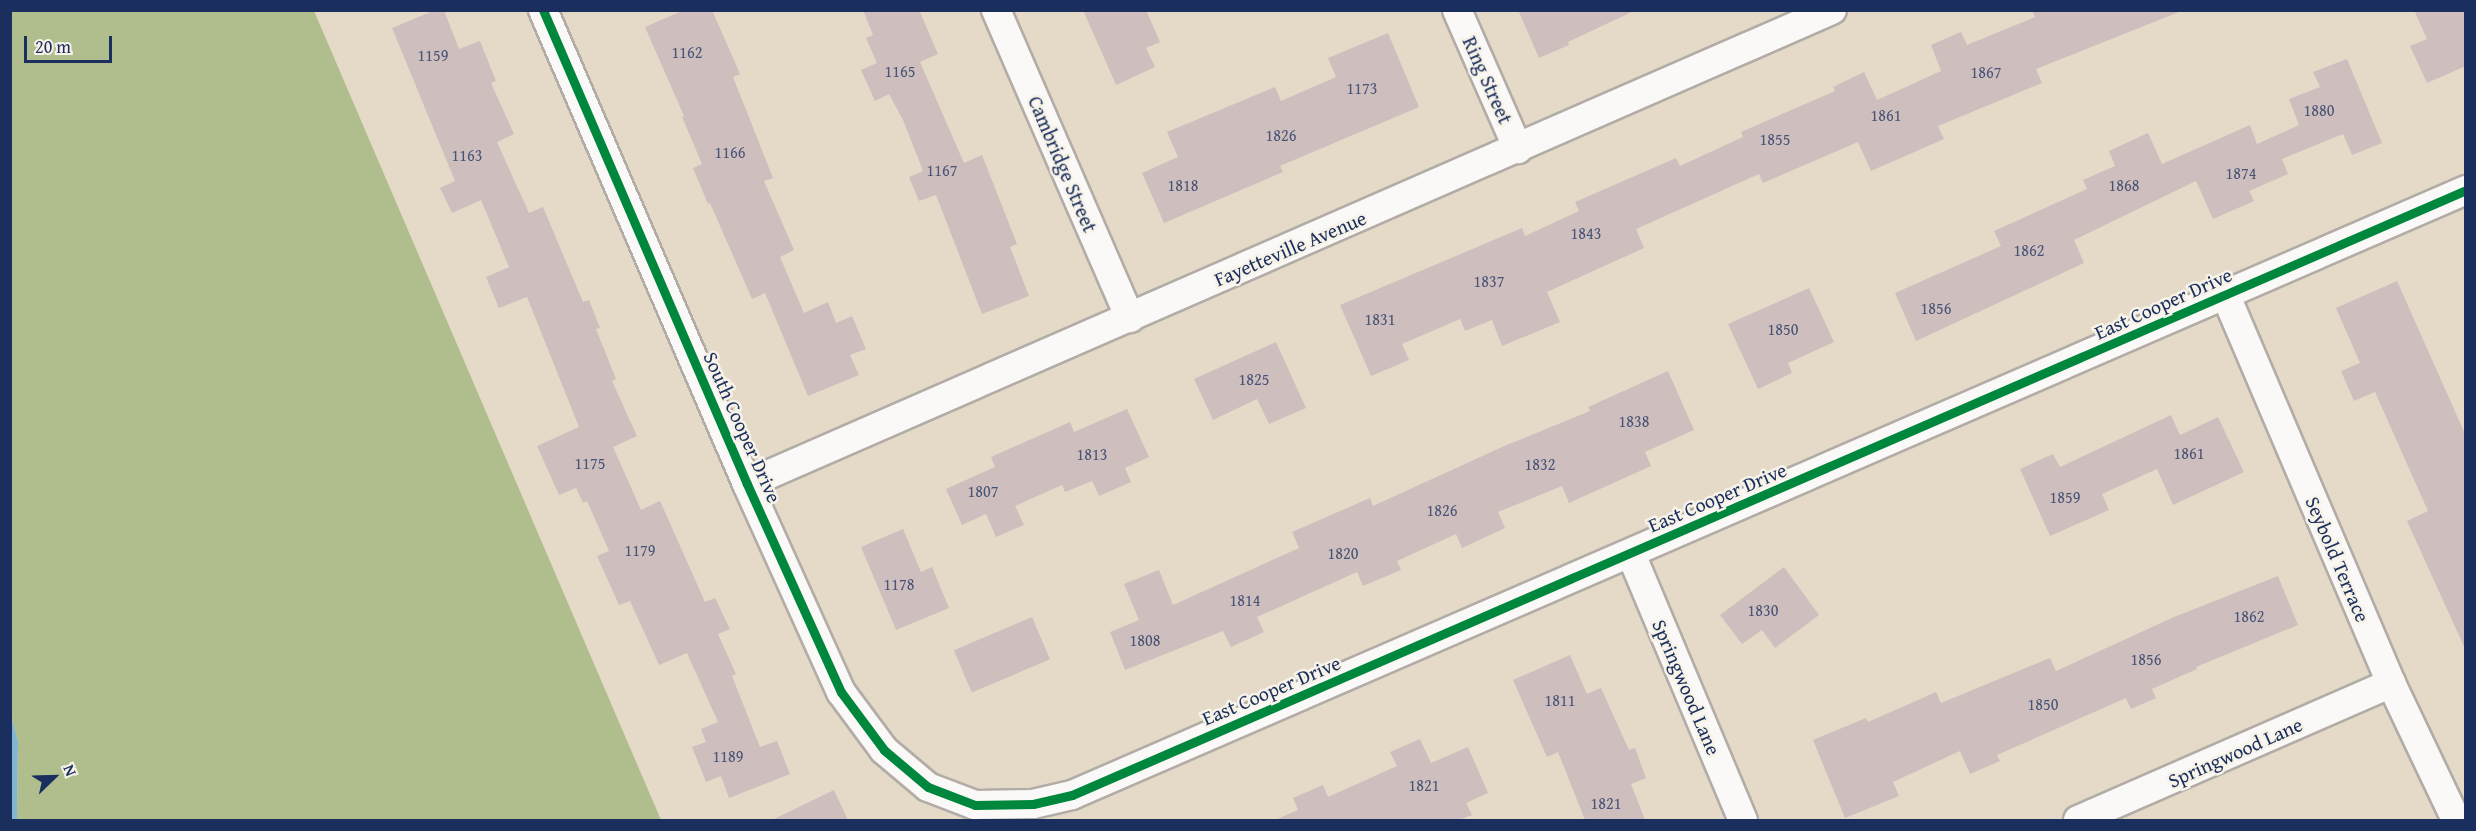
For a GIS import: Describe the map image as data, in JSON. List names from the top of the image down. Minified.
{"streets":{"street":["Ring Street","Cambridge Street","Fayetteville Avenue","East Cooper Drive","South Cooper Drive","Seybold Terrace","Springwood Lane"]},"crossings":[["Ring Street","Fayetteville Avenue"],["Cambridge Street","Fayetteville Avenue"],["Fayetteville Avenue","South Cooper Drive"],["East Cooper Drive","South Cooper Drive"],["East Cooper Drive","Seybold Terrace"],["East Cooper Drive","Springwood Lane"],["Seybold Terrace","Springwood Lane"]],"house_numbers":["1162","1159","1165","1867","1173","1880","1861","1826","1855","1166","1163","1167","1874","1818","1868","1843","1862","1837","1856","1831","1850","1825","1838","1861","1813","1175","1832","1807","1859","1826","1179","1820","1178","1814","1830","1862","1808","1856","1811","1850","1189","1821","1821"],"scale_bar":"20 m","north":"top right"}
